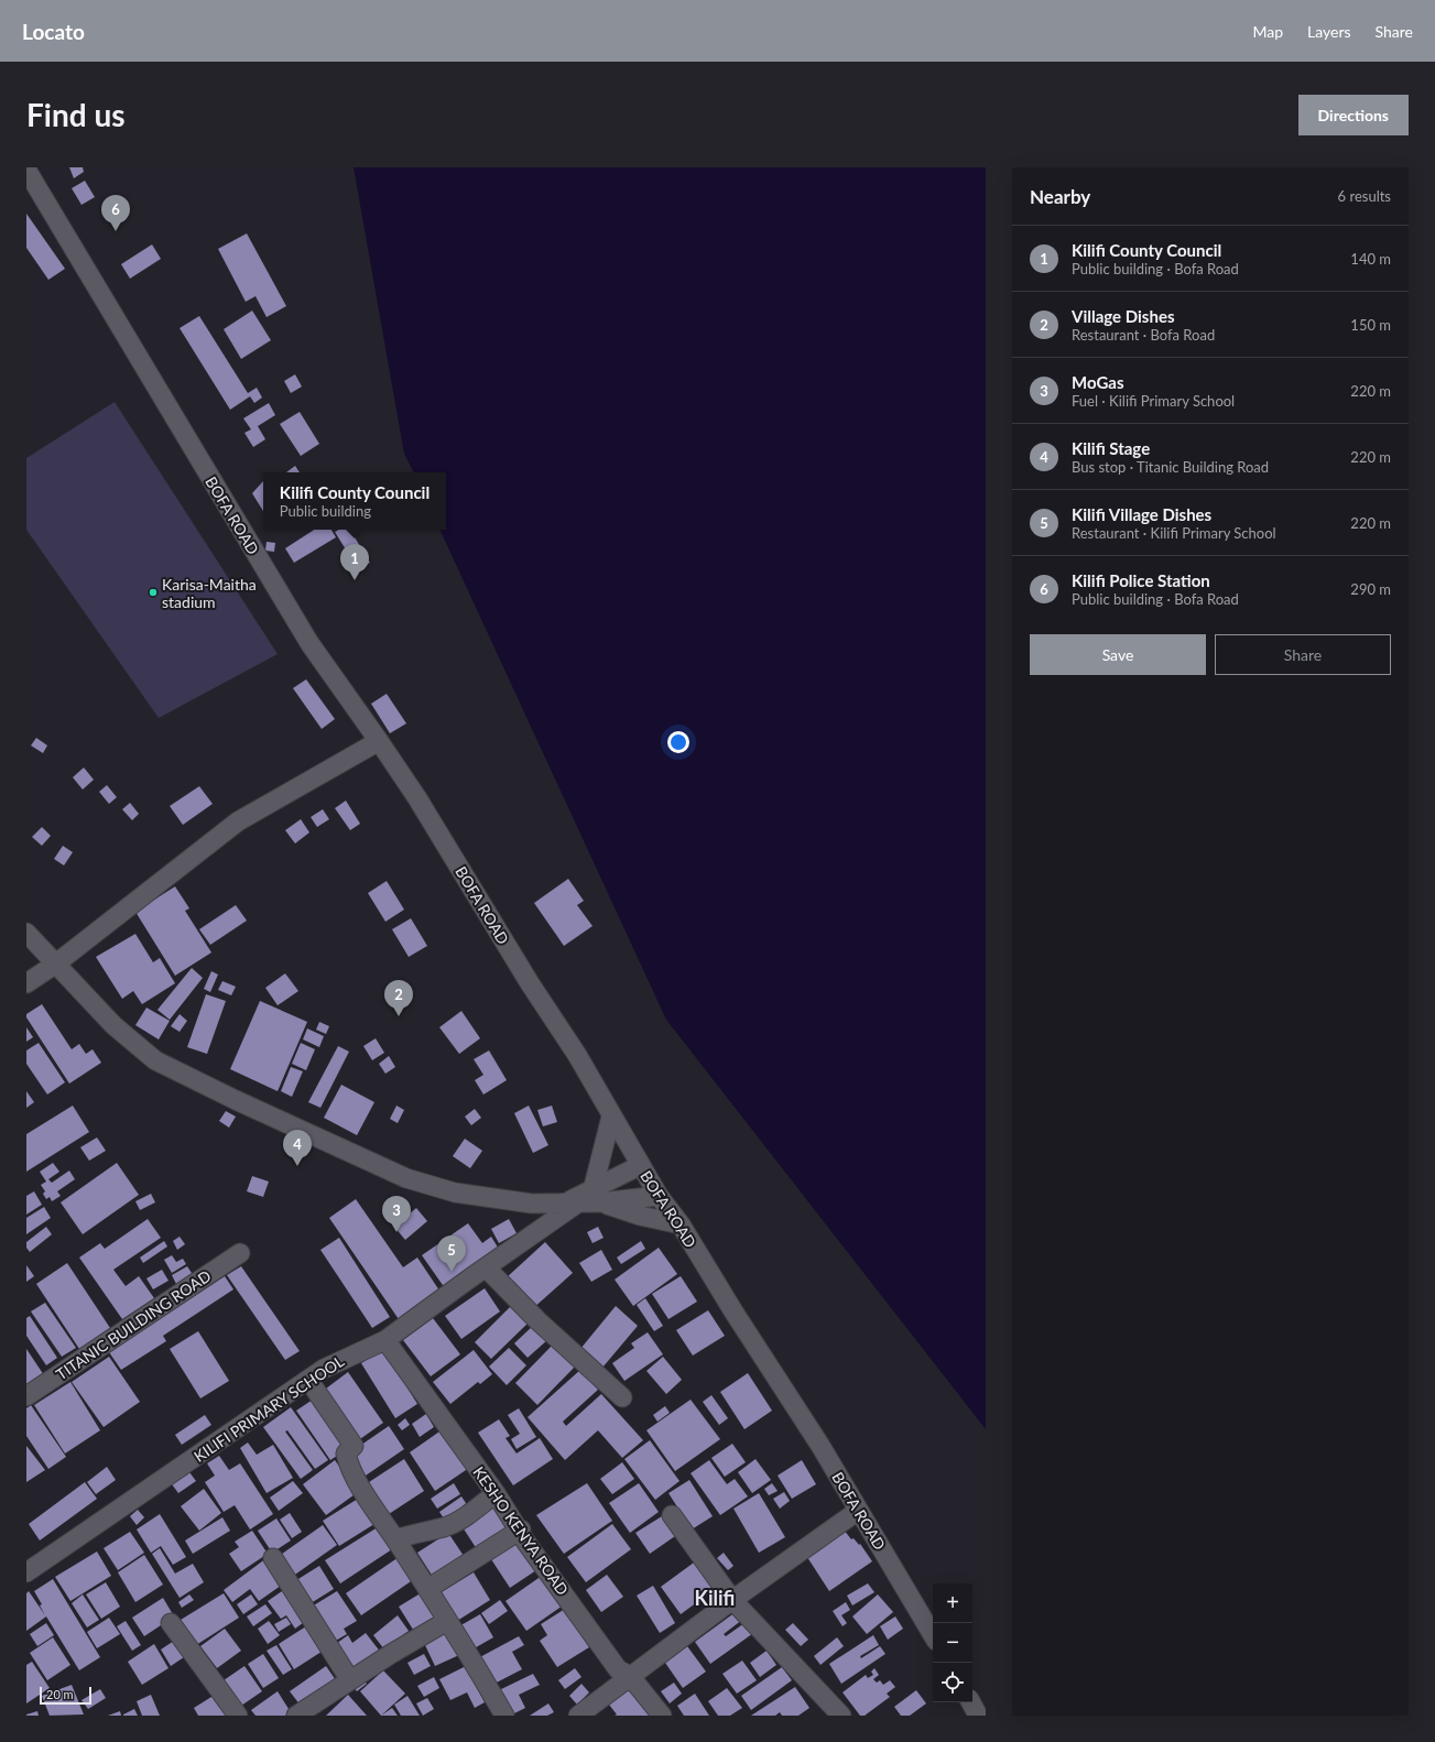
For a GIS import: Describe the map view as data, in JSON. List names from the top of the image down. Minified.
{"streets":{"street":["BOFA ROAD","TITANIC BUILDING ROAD","KILIFI PRIMARY SCHOOL","KESHO KENYA ROAD"]},"crossings":[["BOFA ROAD","KILIFI PRIMARY SCHOOL"],["KILIFI PRIMARY SCHOOL","KESHO KENYA ROAD"]],"districts":["Kilifi"],"places":["Karisa-Maitha stadium"],"scale_bar":"20 m","page":{"header":"Locato","nav":["Map","Layers","Share"],"buttons":["Directions",["Save","Share"]],"title":"Find us","heading":["Nearby","6 results"],"pins":["6","1","2","4","3","5"],"list":[{"mark":"1","name":"Kilifi County Council","note":"Public building · Bofa Road","value":"140 m"},{"mark":"2","name":"Village Dishes","note":"Restaurant · Bofa Road","value":"150 m"},{"mark":"3","name":"MoGas","note":"Fuel · Kilifi Primary School","value":"220 m"},{"mark":"4","name":"Kilifi Stage","note":"Bus stop · Titanic Building Road","value":"220 m"},{"mark":"5","name":"Kilifi Village Dishes","note":"Restaurant · Kilifi Primary School","value":"220 m"},{"mark":"6","name":"Kilifi Police Station","note":"Public building · Bofa Road","value":"290 m"}],"popup":["Kilifi County Council","Public building"],"map_buttons":["+","−"],"scale":"20 m"}}
